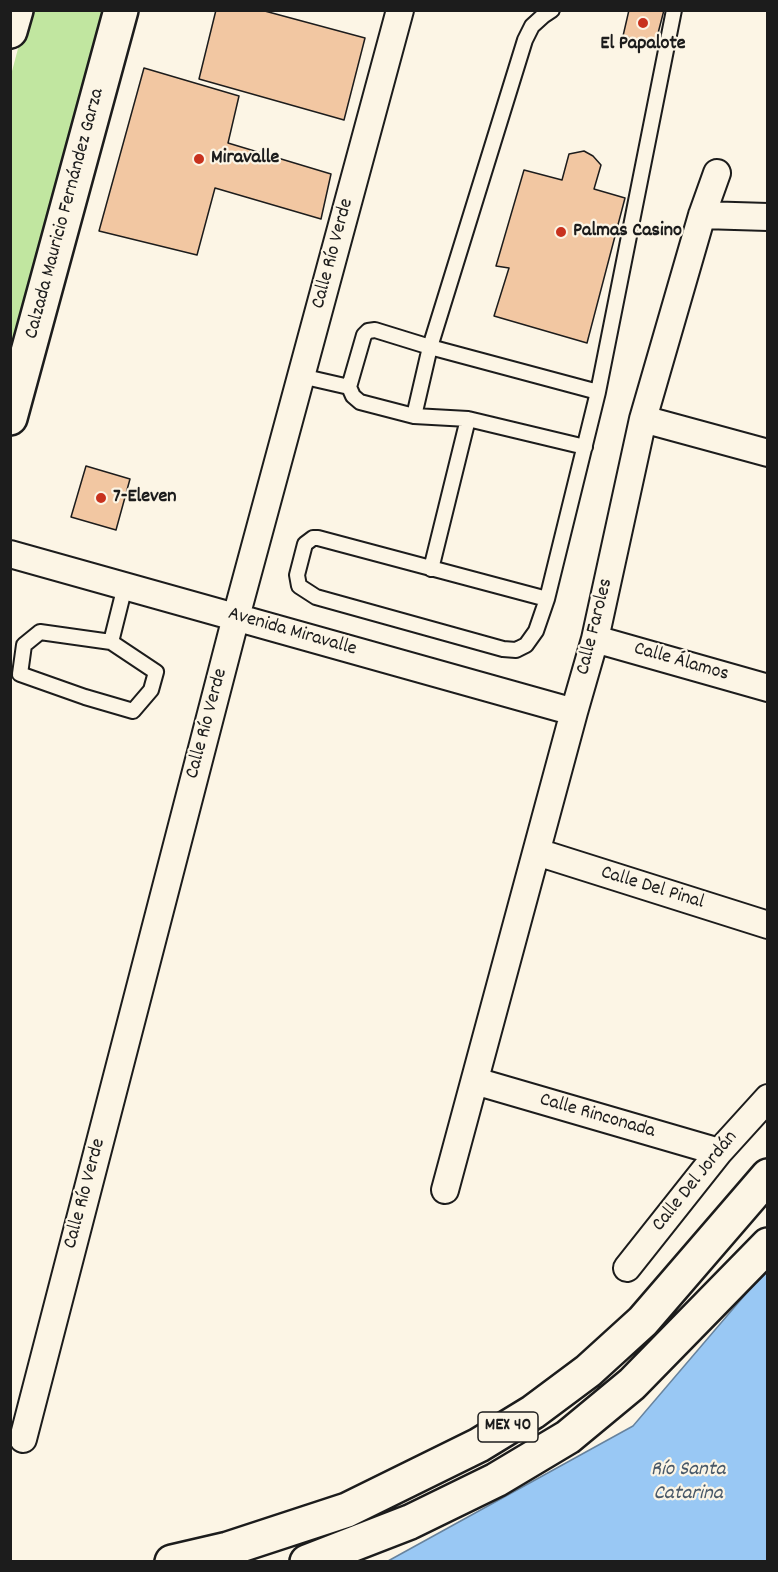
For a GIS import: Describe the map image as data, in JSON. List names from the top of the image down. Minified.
{"streets":{"main road":["Calzada Mauricio Fernández Garza","MEX 40"],"street":["Calle Río Verde","Calle Faroles","Avenida Miravalle","Calle Álamos","Calle Del Pinal","Calle Rinconada","Calle Del Jordán"]},"crossings":[["Calle Río Verde","Avenida Miravalle"],["Calle Faroles","Avenida Miravalle"],["Calle Faroles","Calle Álamos"],["Calle Faroles","Calle Del Pinal"],["Calle Faroles","Calle Rinconada"],["Calle Rinconada","Calle Del Jordán"]],"water":["Río Santa Catarina"],"places":["El Papalote","Miravalle","Palmas Casino","7-Eleven"]}
